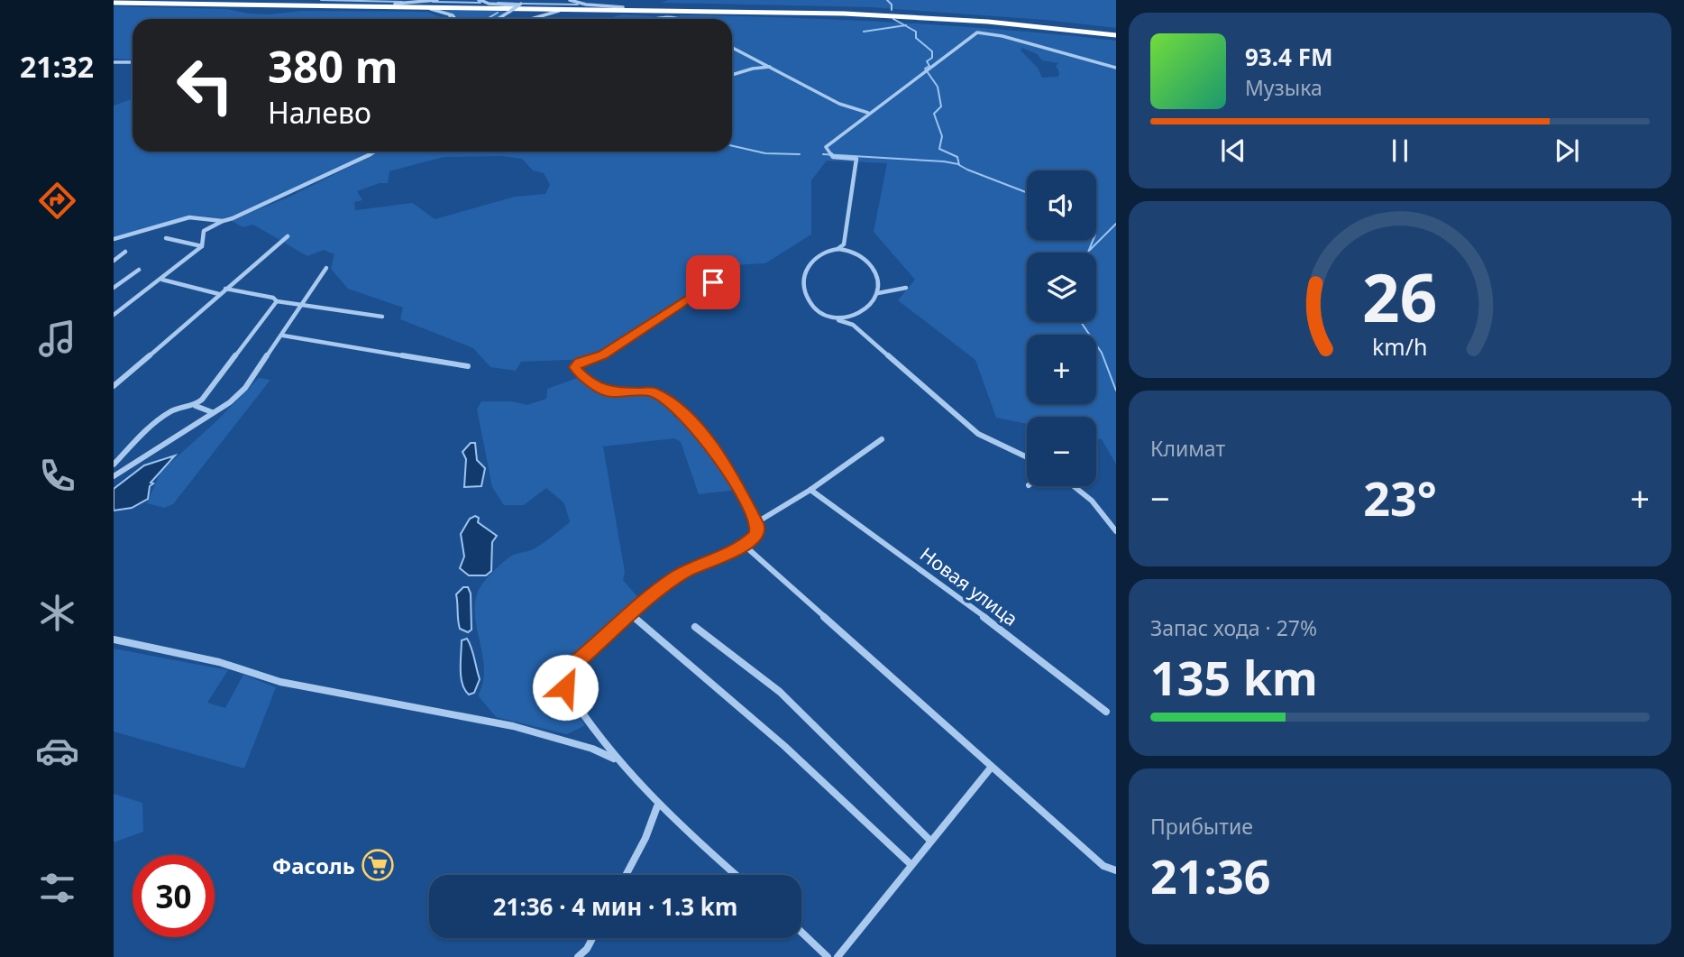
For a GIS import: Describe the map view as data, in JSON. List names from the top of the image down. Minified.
{"streets":{"street":["Новая улица"]},"places":{"supermarket":["Фасоль"]},"page":{"tabs":"21:32","turn":["380 m","Налево"],"song":["93.4 FM","Музыка"],"map_buttons":["+","−"],"tile":["Климат",["Запас хода · 27%","135 km"],["Прибытие","21:36"]],"heat":["−","23°","+"],"limit":"30","trip":"21:36 · 4 мин · 1.3 km","gauge":["26","km/h"]}}
